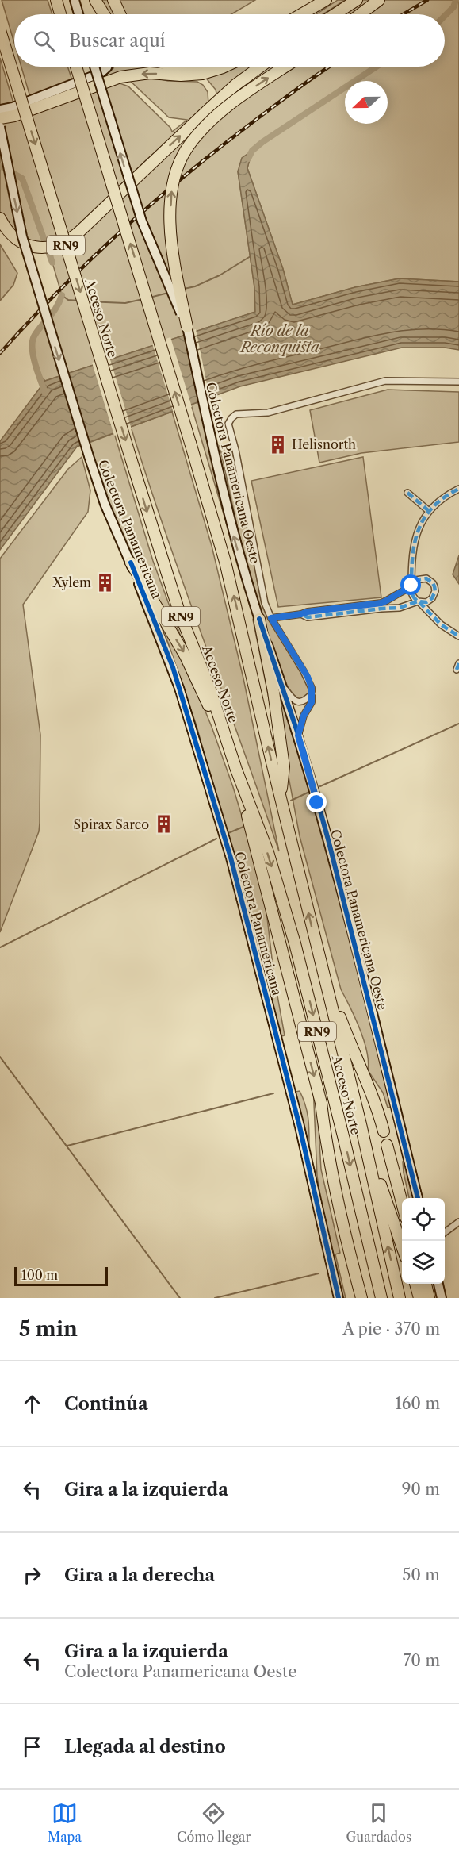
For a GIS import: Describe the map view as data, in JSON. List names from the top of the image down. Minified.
{"streets":{"highway":["RN9","Acceso Norte"],"street":["Colectora Panamericana Oeste","Colectora Panamericana"]},"one_way":["Colectora Panamericana Oeste","Colectora Panamericana"],"water":["Río de la Reconquista"],"places":{"building":["Helisnorth","Xylem","Spirax Sarco"]},"scale_bar":"100 m","north":"left","page":{"search":"Buscar aquí","scale":"100 m","heading":["5 min","A pie · 370 m"],"list":[["Continúa","160 m"],["Gira a la izquierda","90 m"],["Gira a la derecha","50 m"],["Gira a la izquierda","Colectora Panamericana Oeste","70 m"],"Llegada al destino"],"nav":["Mapa","Cómo llegar","Guardados"]}}
